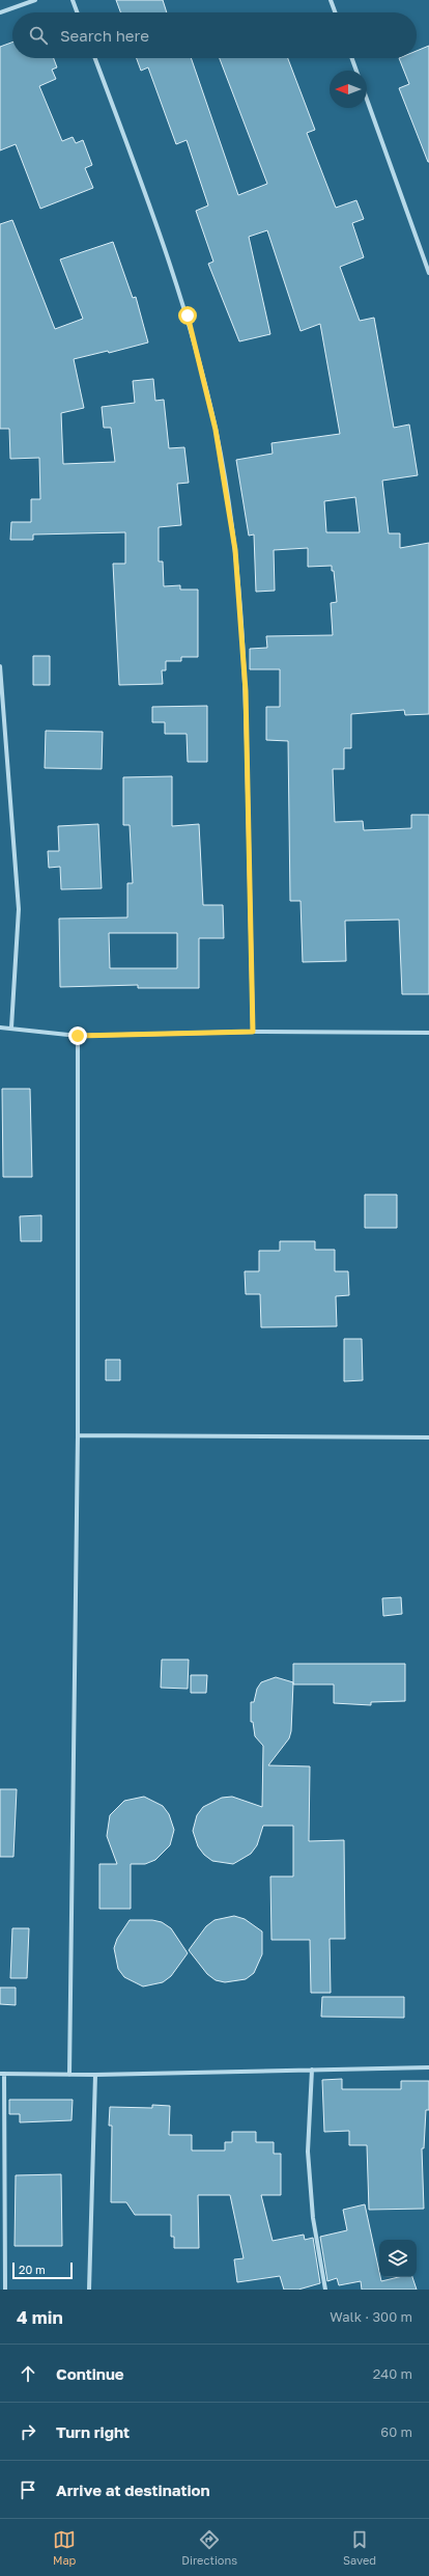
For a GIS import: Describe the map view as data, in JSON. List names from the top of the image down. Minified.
{"scale_bar":"20 m","north":"left","page":{"search":"Search here","scale":"20 m","heading":["4 min","Walk · 300 m"],"list":[["Continue","240 m"],["Turn right","60 m"],"Arrive at destination"],"nav":["Map","Directions","Saved"]}}
